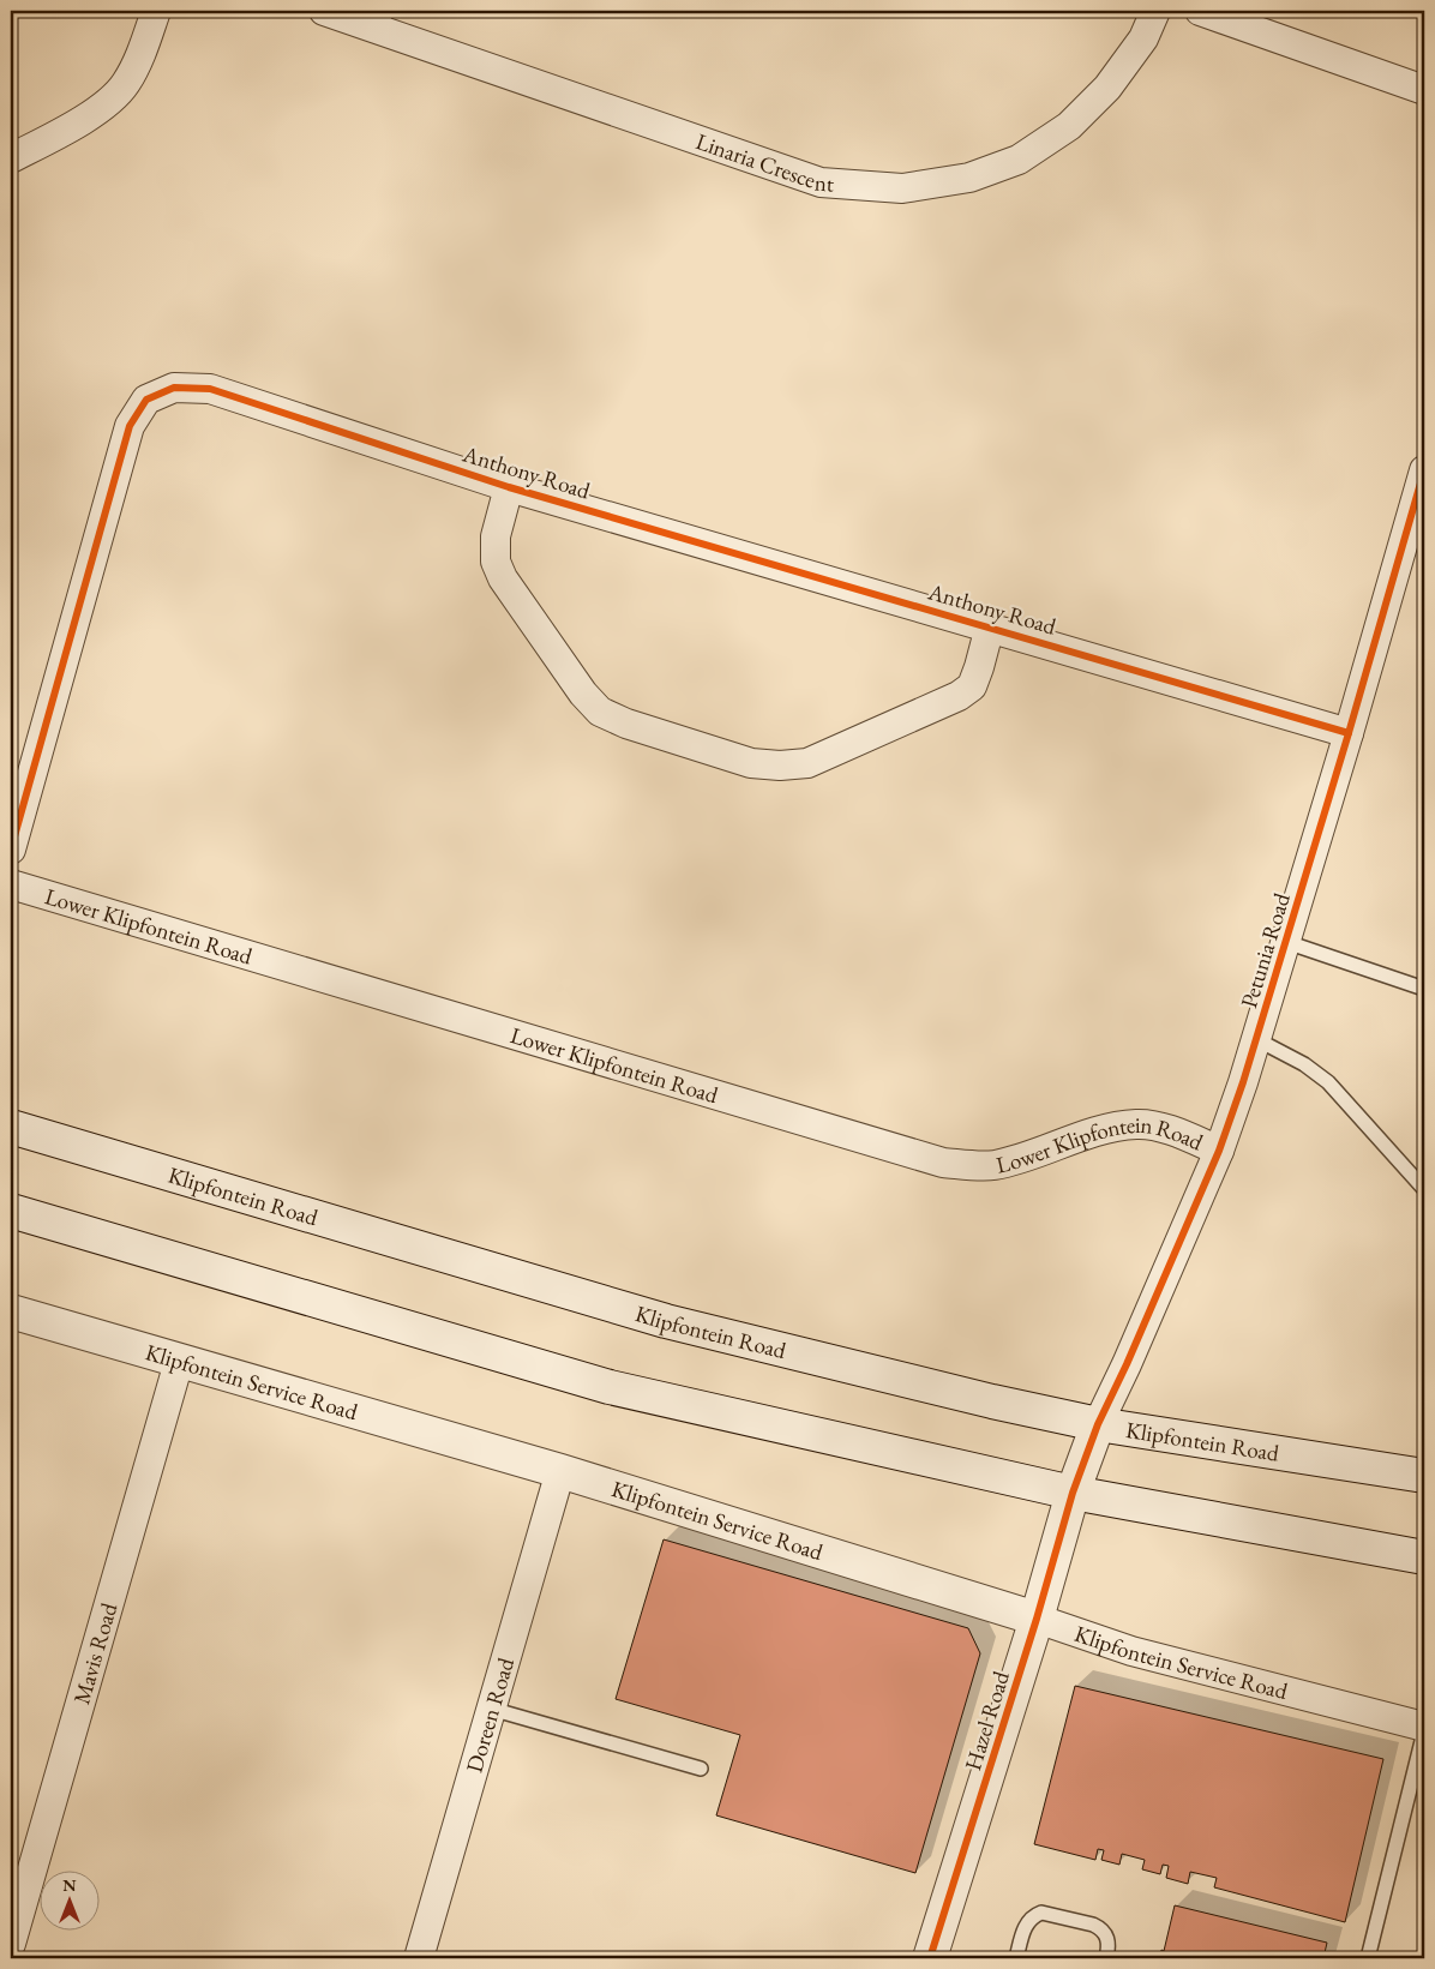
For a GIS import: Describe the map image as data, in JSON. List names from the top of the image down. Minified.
{"streets":{"main road":["Klipfontein Road","Klipfontein Service Road","Hazel Road"],"street":["Linaria Crescent","Anthony Road","Lower Klipfontein Road","Petunia Road","Mavis Road","Doreen Road"]},"crossings":[["Anthony Road","Petunia Road"],["Lower Klipfontein Road","Petunia Road"],["Petunia Road","Klipfontein Road"],["Petunia Road","Hazel Road"],["Klipfontein Road","Hazel Road"],["Klipfontein Service Road","Mavis Road"],["Klipfontein Service Road","Doreen Road"],["Klipfontein Service Road","Hazel Road"]],"north":"top"}
